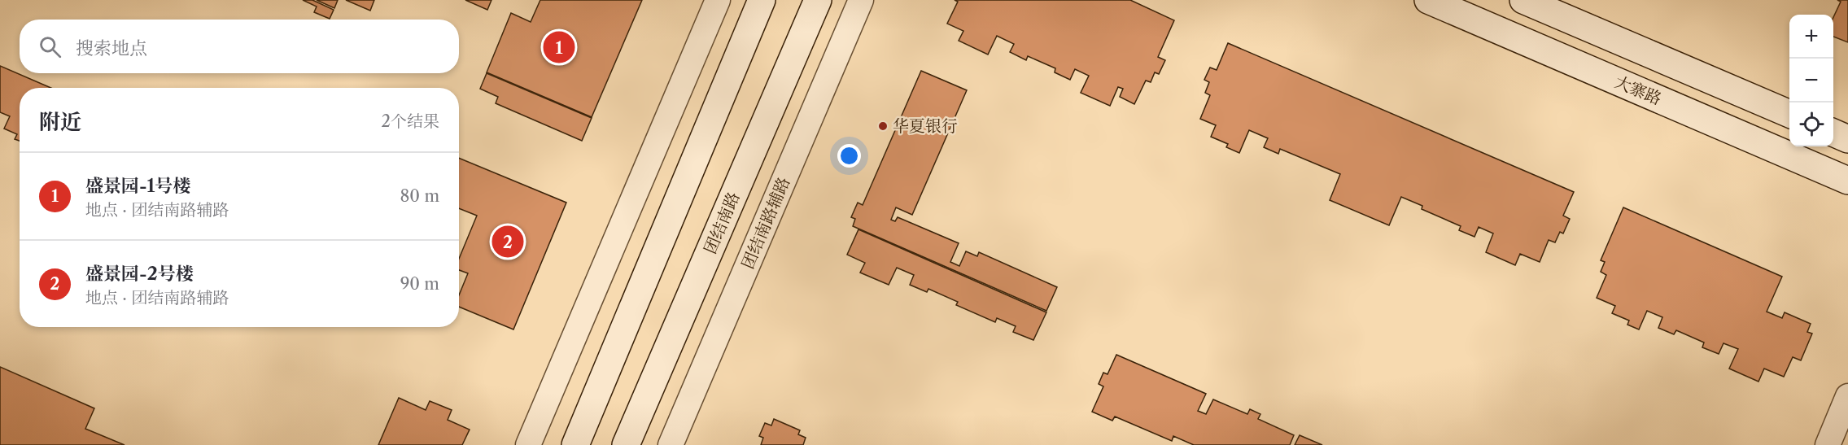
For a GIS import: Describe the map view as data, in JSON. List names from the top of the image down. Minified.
{"streets":{"main road":["大寨路","团结南路"],"street":["团结南路辅路"]},"places":["华夏银行"],"page":{"map_buttons":["+","−"],"search":"搜索地点","pins":["1","2"],"heading":["附近","2个结果"],"list":[{"mark":"1","name":"盛景园-1号楼","note":"地点 · 团结南路辅路","value":"80 m"},{"mark":"2","name":"盛景园-2号楼","note":"地点 · 团结南路辅路","value":"90 m"}]}}
